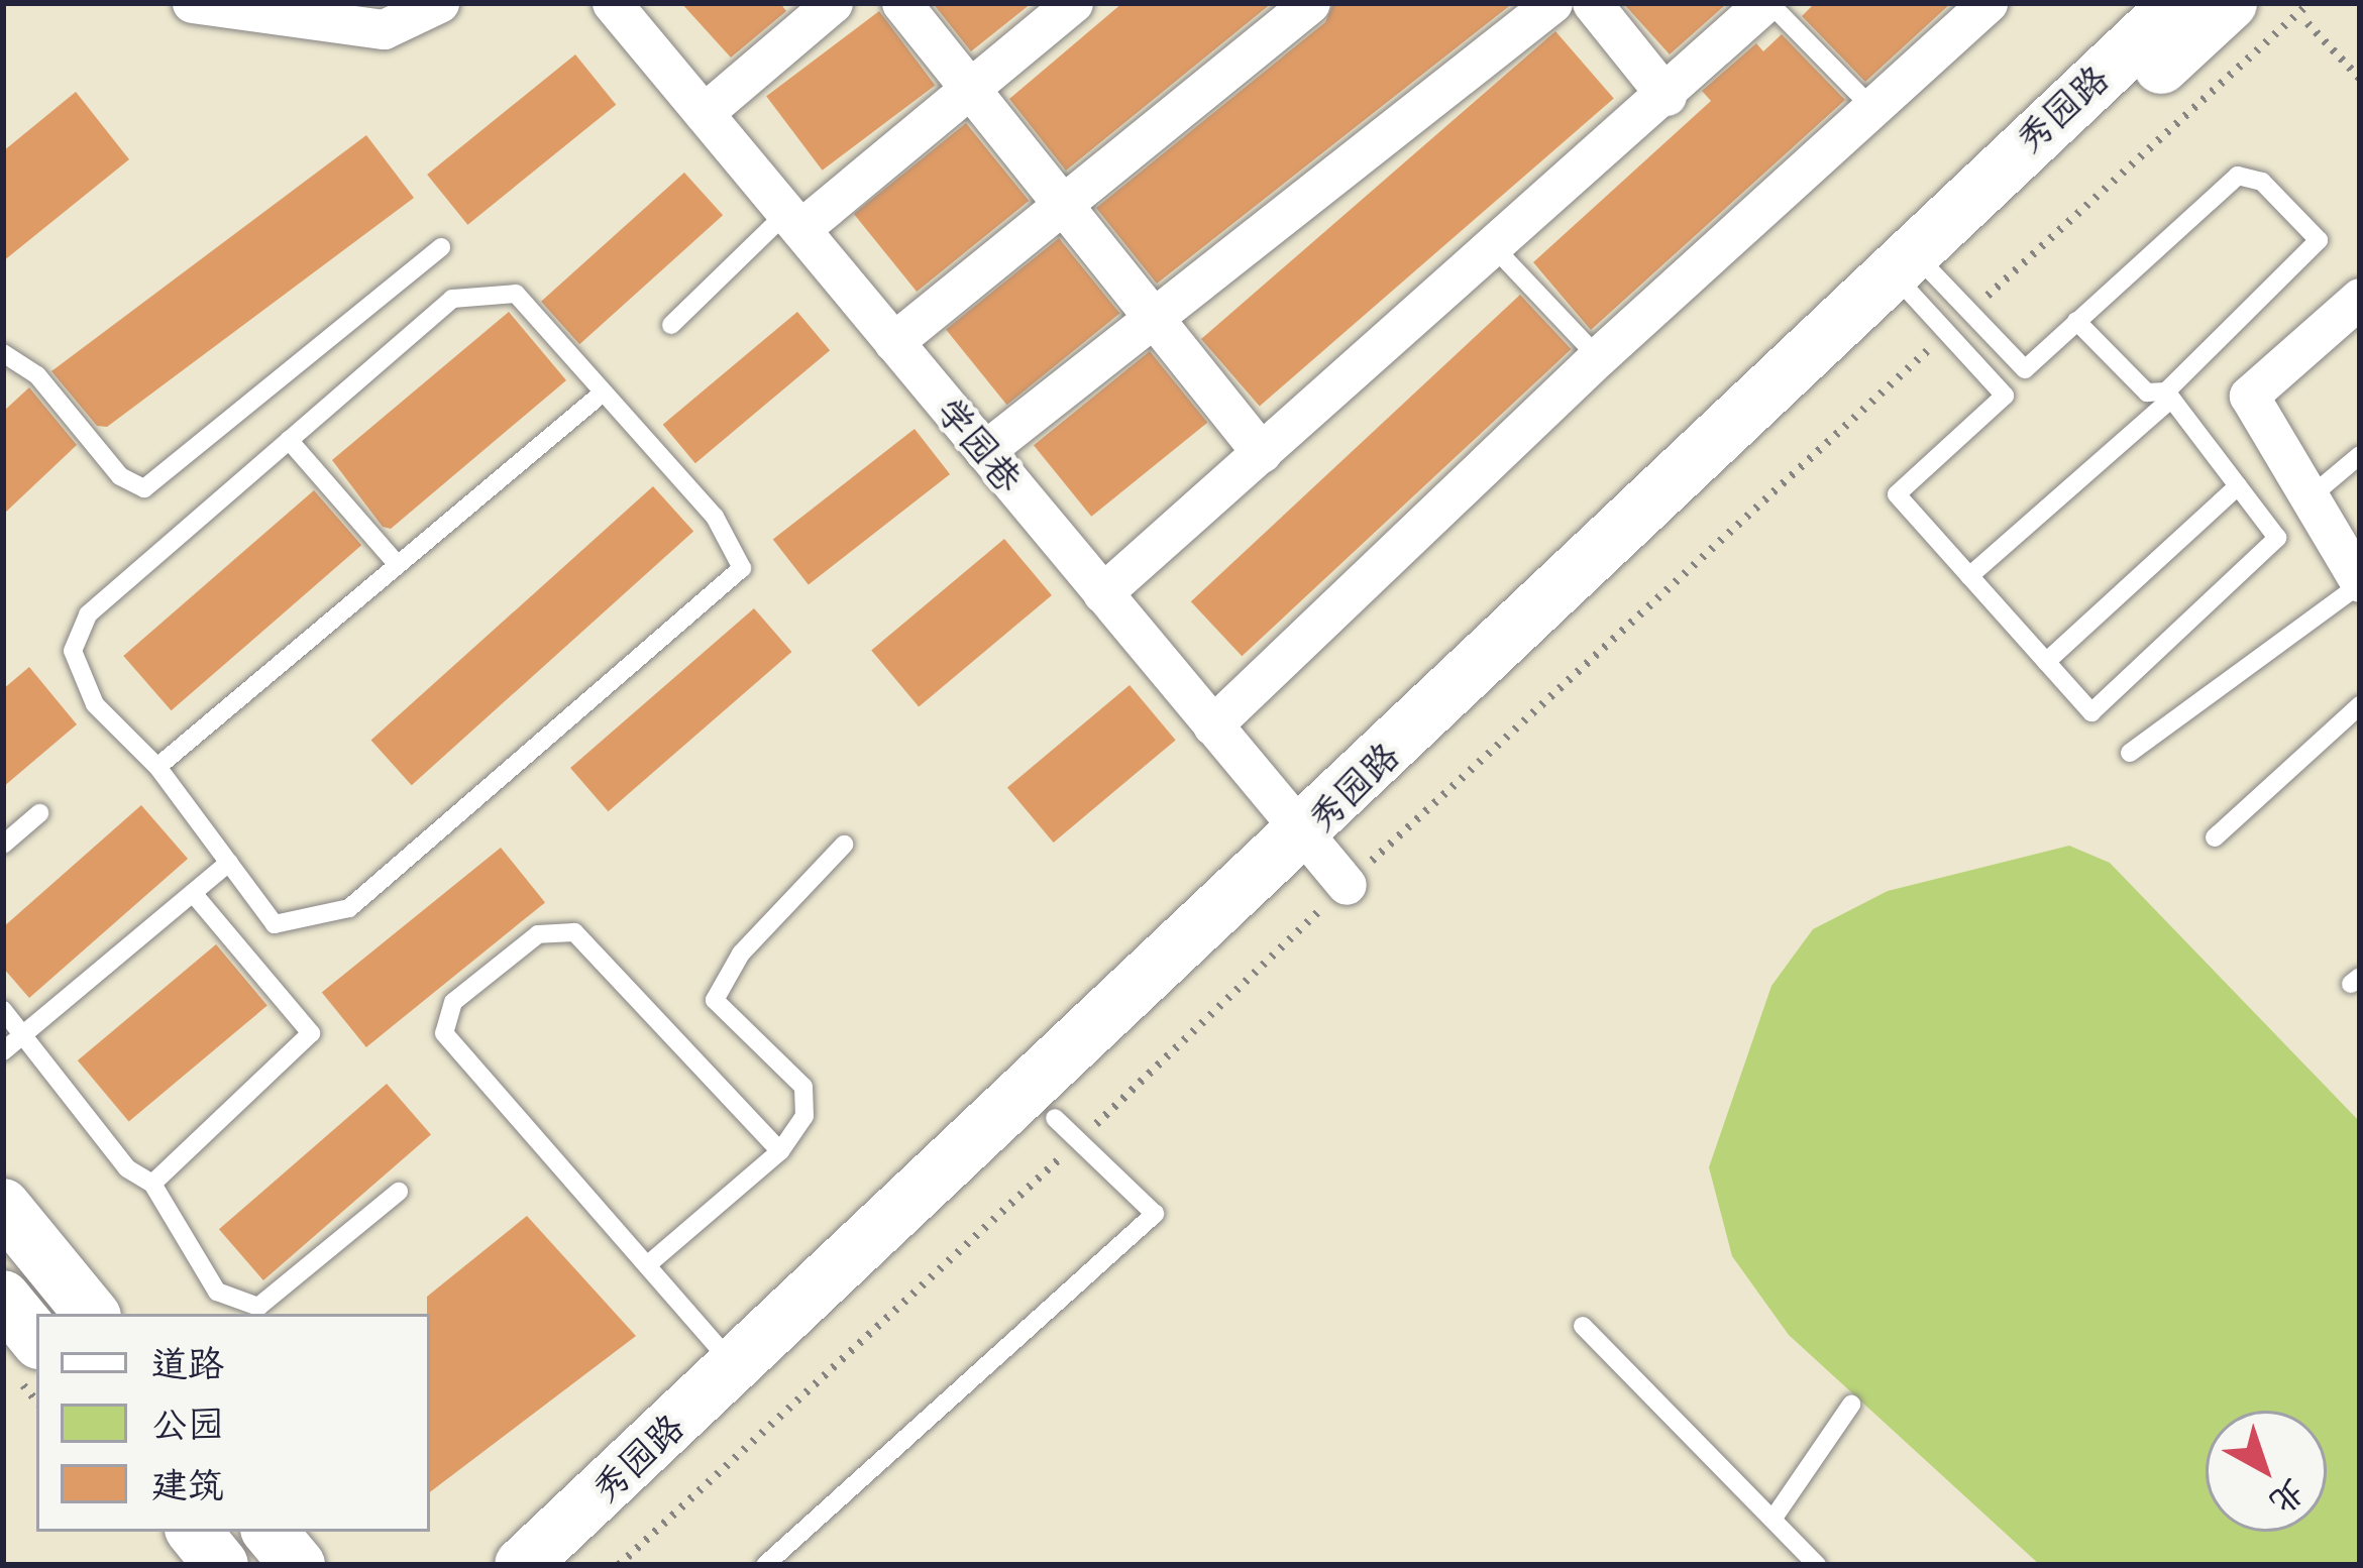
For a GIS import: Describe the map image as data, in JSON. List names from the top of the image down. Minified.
{"streets":{"street":["秀园路","学园巷"]},"crossings":[["秀园路","学园巷"]],"legend":["道路","公园","建筑"],"north":"bottom right"}
